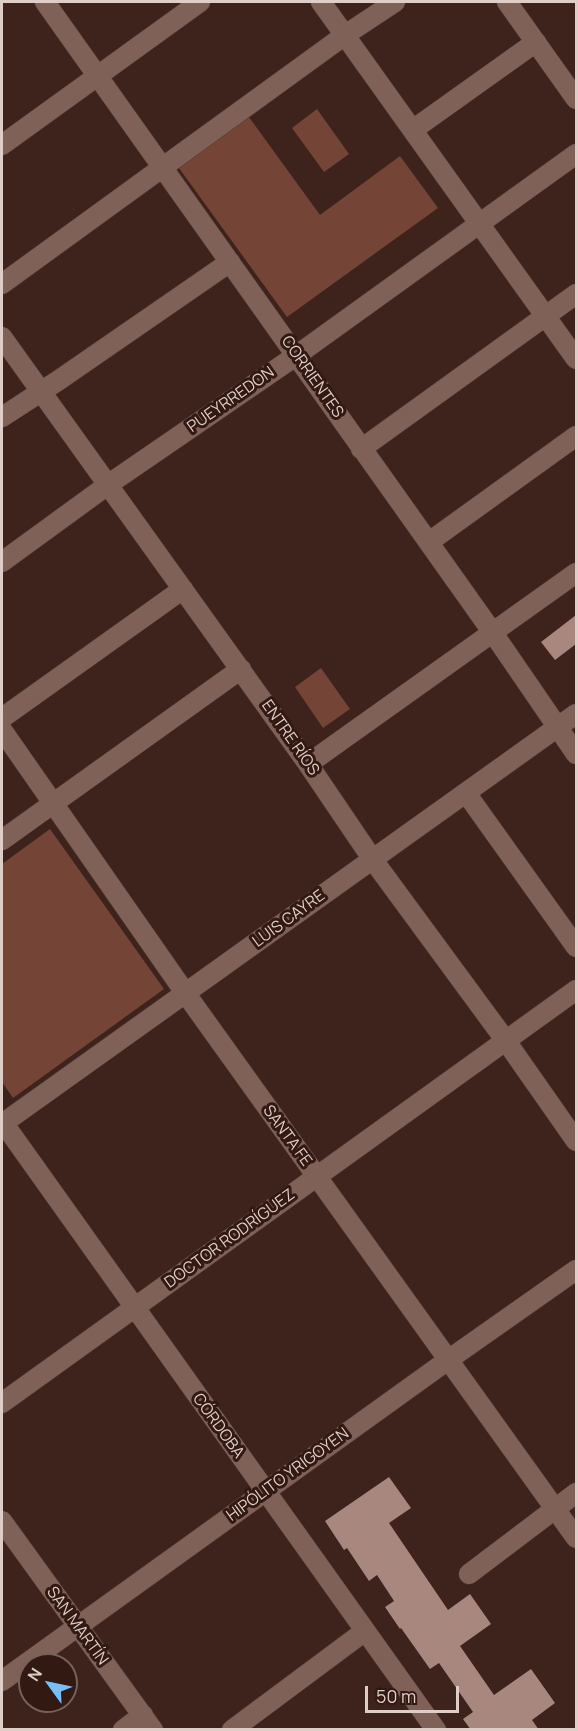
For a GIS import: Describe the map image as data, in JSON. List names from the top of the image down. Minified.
{"streets":{"street":["CORRIENTES","PUEYRREDON","ENTRE RÍOS","LUIS CAYRE","SANTA FE","DOCTOR RODRÍGUEZ","CÓRDOBA","HIPÓLITO YRIGOYEN","SAN MARTÍN"]},"crossings":[["CORRIENTES","PUEYRREDON"],["CORRIENTES","LUIS CAYRE"],["PUEYRREDON","ENTRE RÍOS"],["ENTRE RÍOS","LUIS CAYRE"],["ENTRE RÍOS","DOCTOR RODRÍGUEZ"],["LUIS CAYRE","SANTA FE"],["LUIS CAYRE","CÓRDOBA"],["SANTA FE","DOCTOR RODRÍGUEZ"],["SANTA FE","HIPÓLITO YRIGOYEN"],["DOCTOR RODRÍGUEZ","CÓRDOBA"],["CÓRDOBA","HIPÓLITO YRIGOYEN"],["HIPÓLITO YRIGOYEN","SAN MARTÍN"]],"scale_bar":"50 m","north":"top left"}
